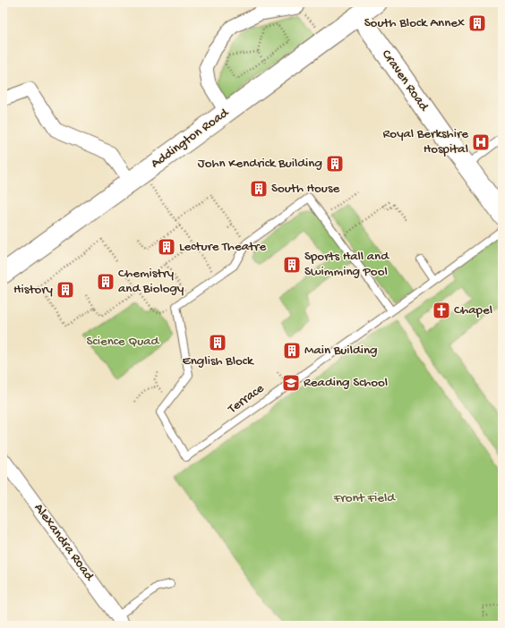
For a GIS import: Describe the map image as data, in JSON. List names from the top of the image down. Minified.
{"streets":{"street":["Craven Road","Addington Road","Alexandra Road"],"lane":["Terrace"]},"crossings":[["Craven Road","Addington Road"]],"parks":["Science Quad","Front Field"],"places":{"building":["South Block Annex","John Kendrick Building","South House","Lecture Theatre","Sports Hall and Swimming Pool","Chemistry and Biology","History","English Block","Main Building"],"hospital":["Royal Berkshire Hospital"],"church":["Chapel"],"school or university":["Reading School"]}}
